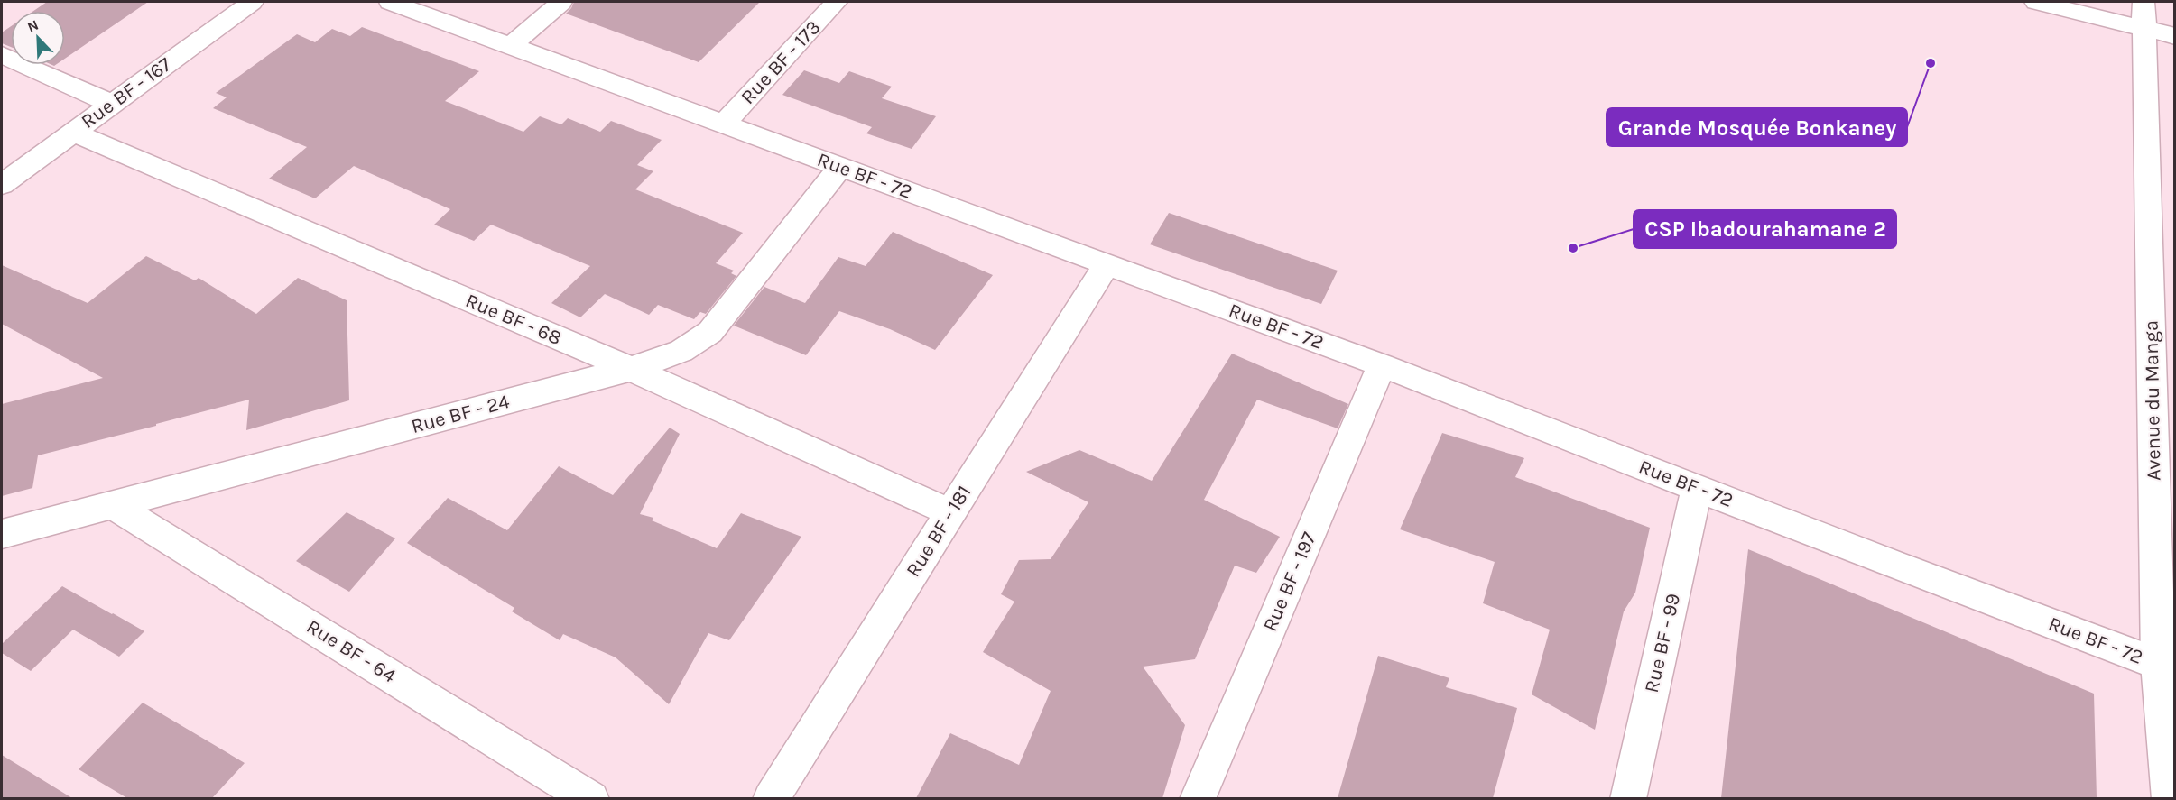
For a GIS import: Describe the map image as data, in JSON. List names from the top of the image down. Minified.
{"streets":{"street":["Rue BF - 173","Rue BF - 167","Rue BF - 72","Rue BF - 68","Avenue du Manga","Rue BF - 24","Rue BF - 181","Rue BF - 197","Rue BF - 99","Rue BF - 64"]},"crossings":[["Rue BF - 173","Rue BF - 72"],["Rue BF - 167","Rue BF - 68"],["Rue BF - 72","Avenue du Manga"],["Rue BF - 72","Rue BF - 24"],["Rue BF - 72","Rue BF - 181"],["Rue BF - 72","Rue BF - 197"],["Rue BF - 72","Rue BF - 99"],["Rue BF - 68","Rue BF - 24"],["Rue BF - 68","Rue BF - 181"],["Rue BF - 24","Rue BF - 64"]],"places":["Grande Mosquée Bonkaney","CSP Ibadourahamane 2"],"north":"top left"}
